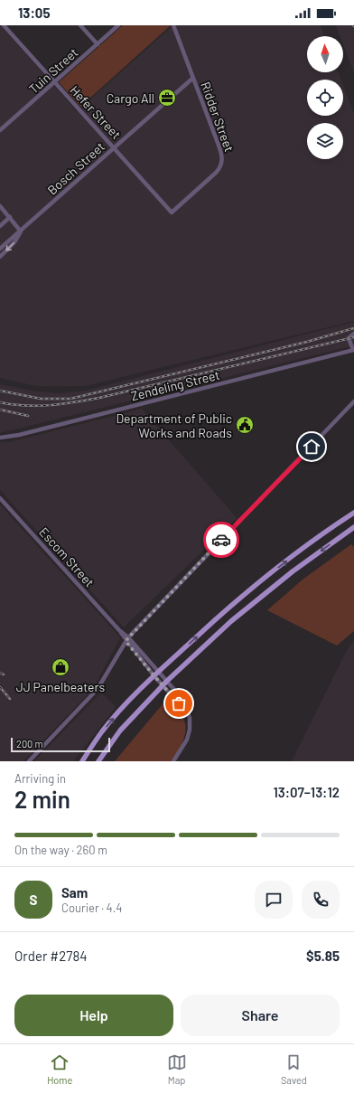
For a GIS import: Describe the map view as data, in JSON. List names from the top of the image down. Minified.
{"streets":{"street":["Tuin Street","Hefer Street","Ridder Street","Bosch Street","Zendeling Street","Escom Street"]},"crossings":[["Tuin Street","Hefer Street"],["Hefer Street","Ridder Street"],["Hefer Street","Bosch Street"],["Ridder Street","Bosch Street"]],"places":{"office":["Cargo All"],"public building":["Department of Public Works and Roads"],"shop":["JJ Panelbeaters"]},"scale_bar":"200 m","north":"top","page":{"status":"13:05","scale":"200 m","heading":["2 min","Arriving in","13:07–13:12"],"panel":["Sam","Courier · 4.4","Order #2784","$5.85"],"bar":"On the way · 260 m","round":"S","buttons":["Help","Share"],"tabs":["Home","Map","Saved"]}}
